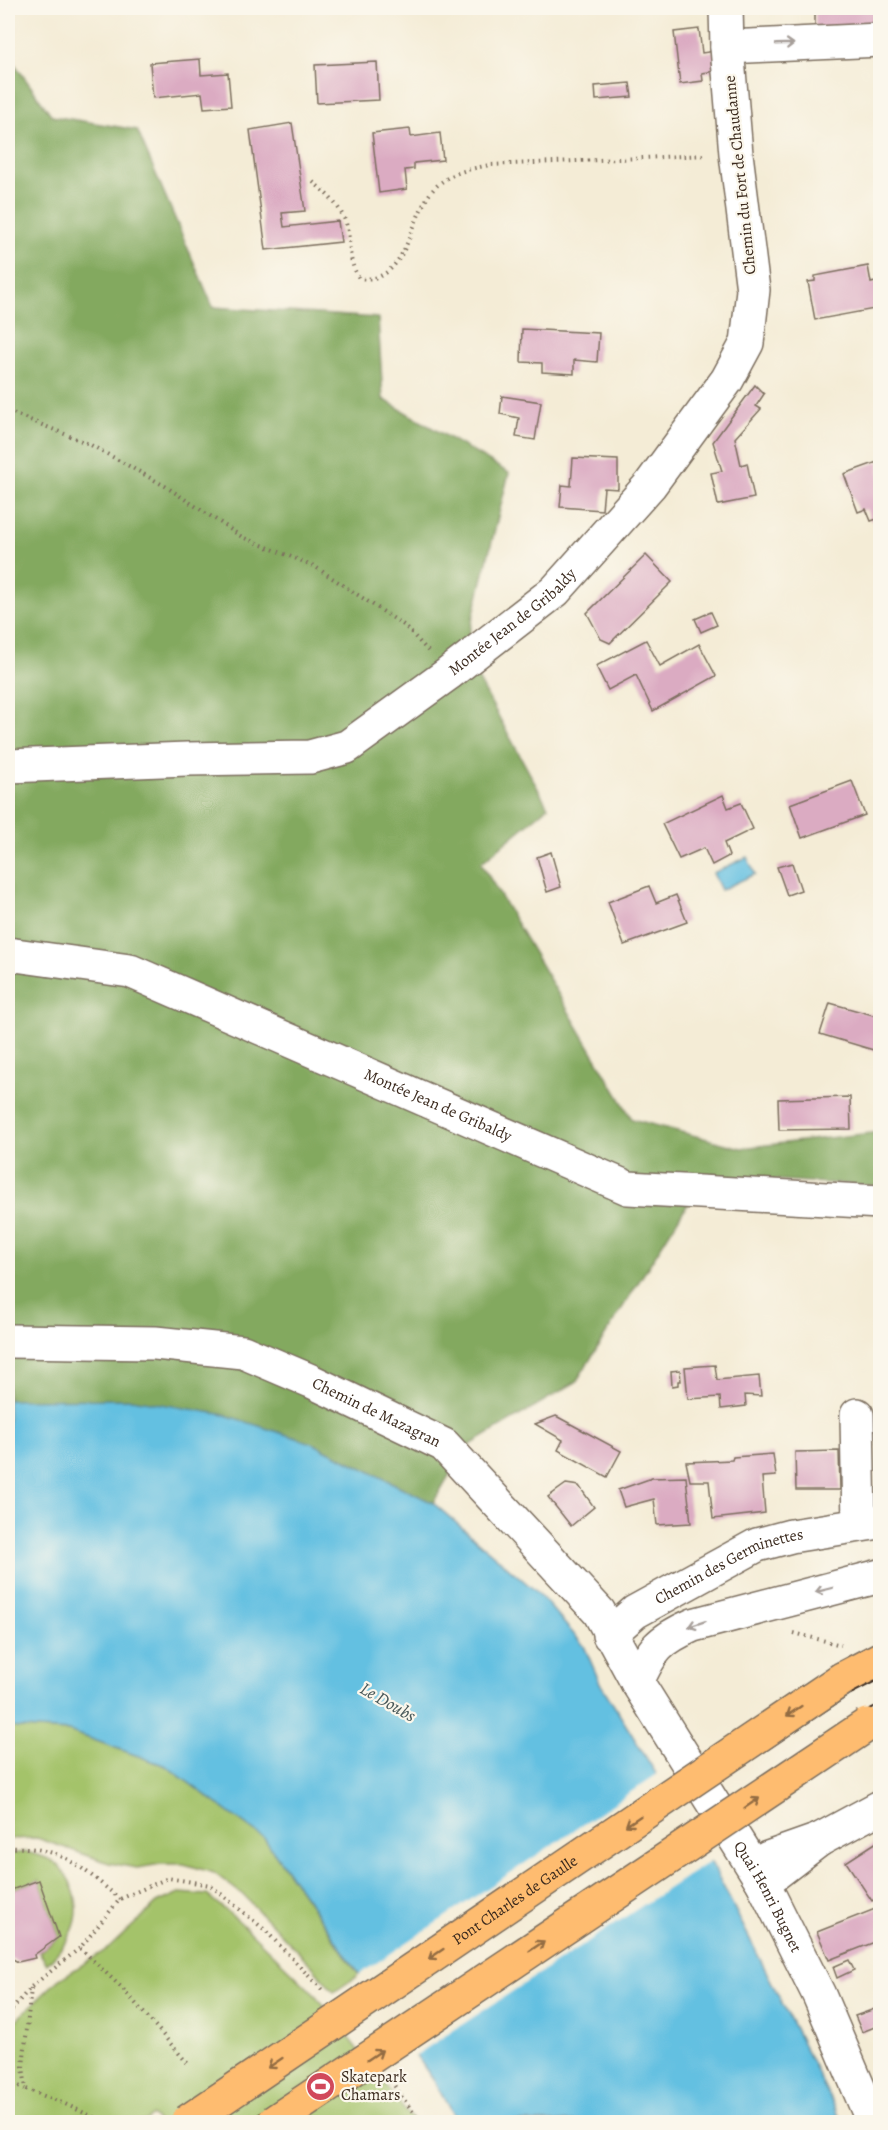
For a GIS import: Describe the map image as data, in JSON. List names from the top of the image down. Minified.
{"streets":{"main road":["Pont Charles de Gaulle"],"street":["Chemin du Fort de Chaudanne","Montée Jean de Gribaldy","Chemin de Mazagran","Chemin des Germinettes","Quai Henri Bugnet"]},"crossings":[["Chemin du Fort de Chaudanne","Montée Jean de Gribaldy"],["Chemin de Mazagran","Chemin des Germinettes"],["Chemin de Mazagran","Quai Henri Bugnet"]],"water":["Le Doubs"],"places":{"sports":["Skatepark Chamars"]}}
